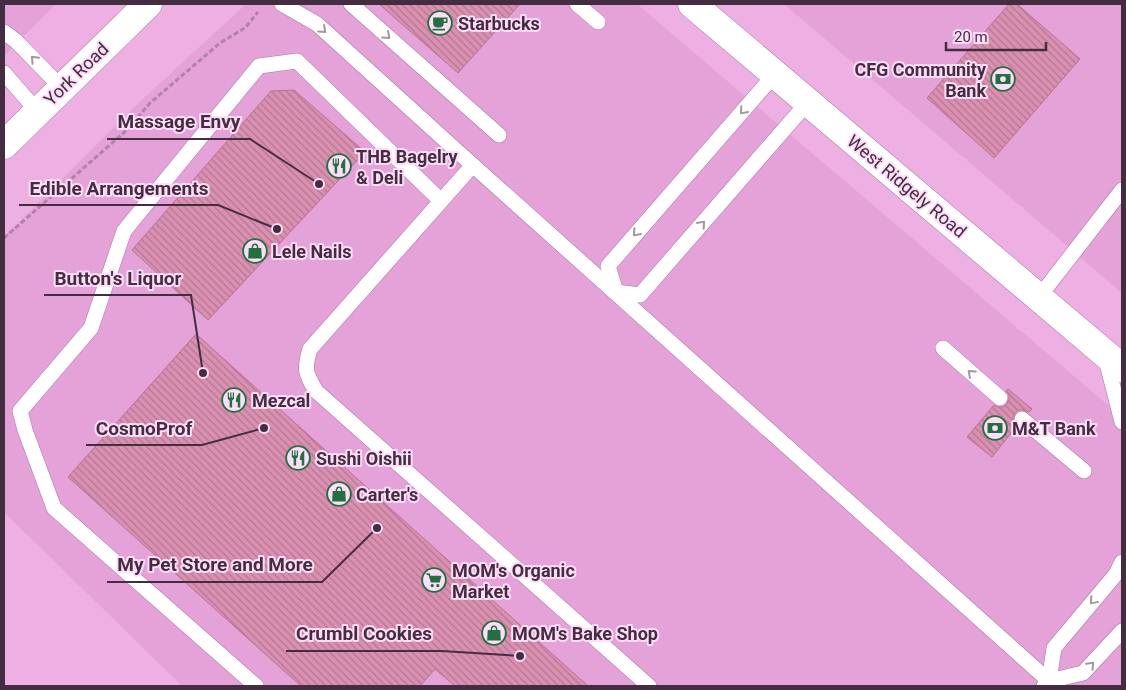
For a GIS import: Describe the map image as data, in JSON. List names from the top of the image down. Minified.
{"streets":{"street":["York Road","West Ridgely Road"]},"places":{"cafe":["Starbucks"],"bank":["CFG Community Bank","M&T Bank"],"restaurant":["THB Bagelry & Deli","Mezcal","Sushi Oishii"],"other":["Massage Envy","Edible Arrangements","Button's Liquor","CosmoProf","My Pet Store and More","Crumbl Cookies"],"shop":["Lele Nails","Carter's","MOM's Bake Shop"],"supermarket":["MOM's Organic Market"]},"scale_bar":"20 m"}
